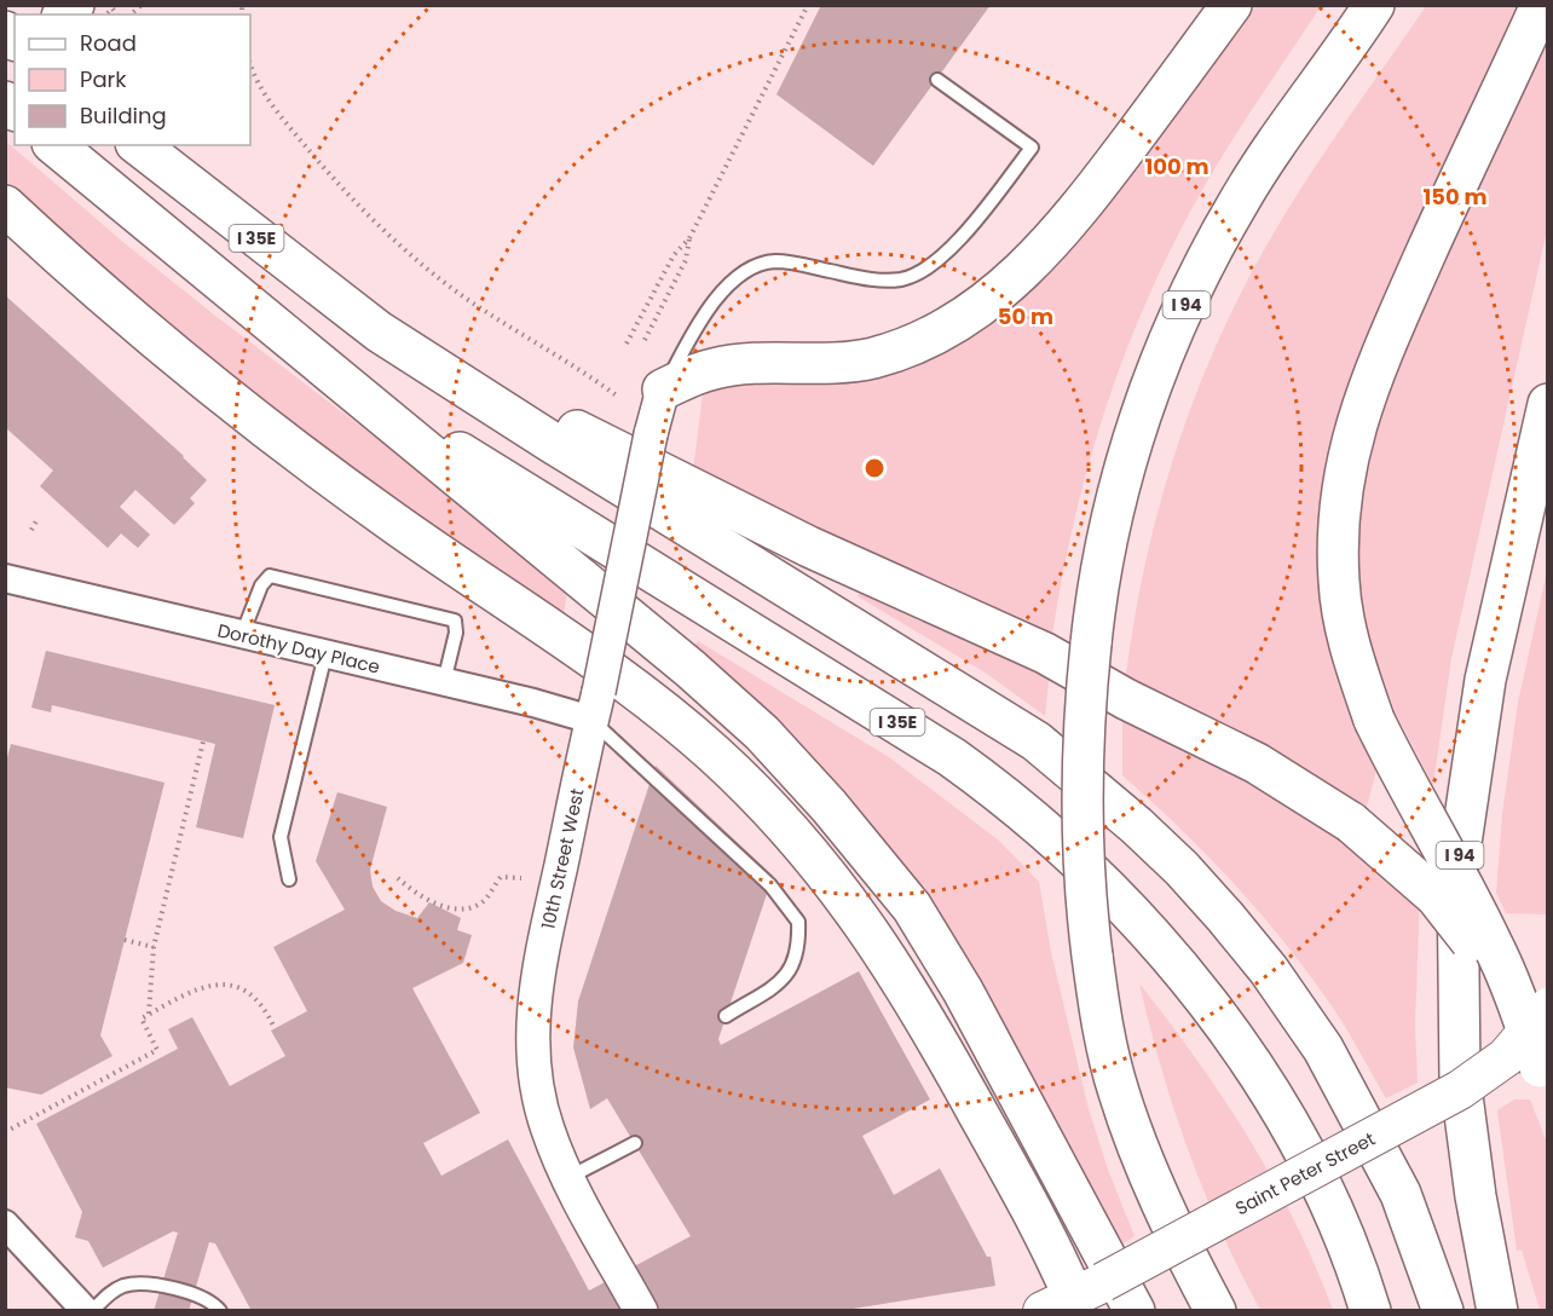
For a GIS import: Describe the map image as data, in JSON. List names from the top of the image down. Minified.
{"streets":{"highway":["I 35E","I 94"],"main road":["Saint Peter Street"],"street":["Dorothy Day Place","10th Street West"]},"crossings":[["Dorothy Day Place","10th Street West"]],"legend":["Road","Park","Building"],"rings":["100 m","150 m","50 m"]}
